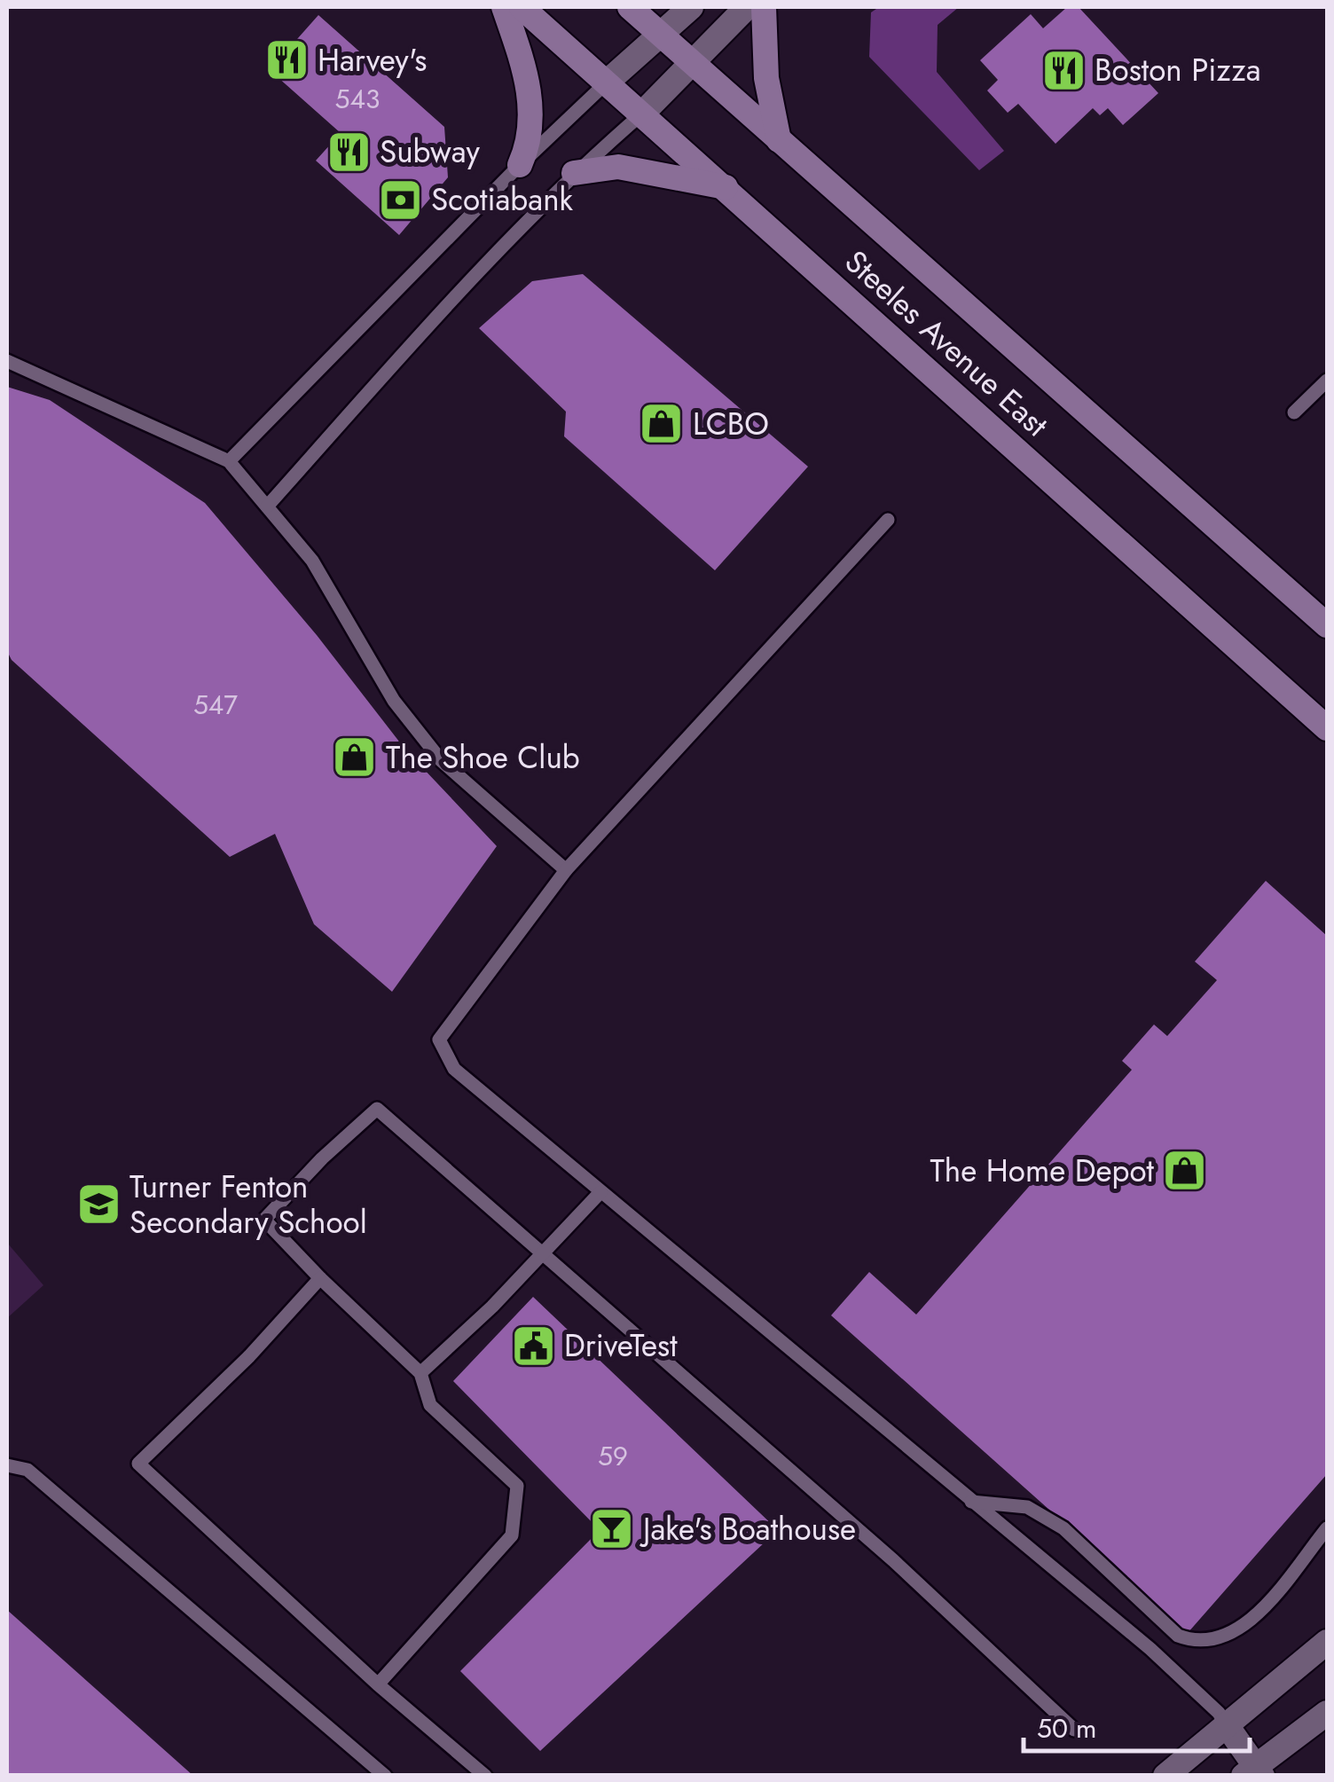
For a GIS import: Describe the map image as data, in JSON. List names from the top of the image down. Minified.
{"streets":{"main road":["Steeles Avenue East"]},"places":{"restaurant":["Harvey's","Boston Pizza","Subway"],"bank":["Scotiabank"],"shop":["LCBO","The Shoe Club","The Home Depot"],"school or university":["Turner Fenton Secondary School"],"public building":["DriveTest"],"bar":["Jake's Boathouse"]},"house_numbers":["543","547","59"],"scale_bar":"50 m"}
